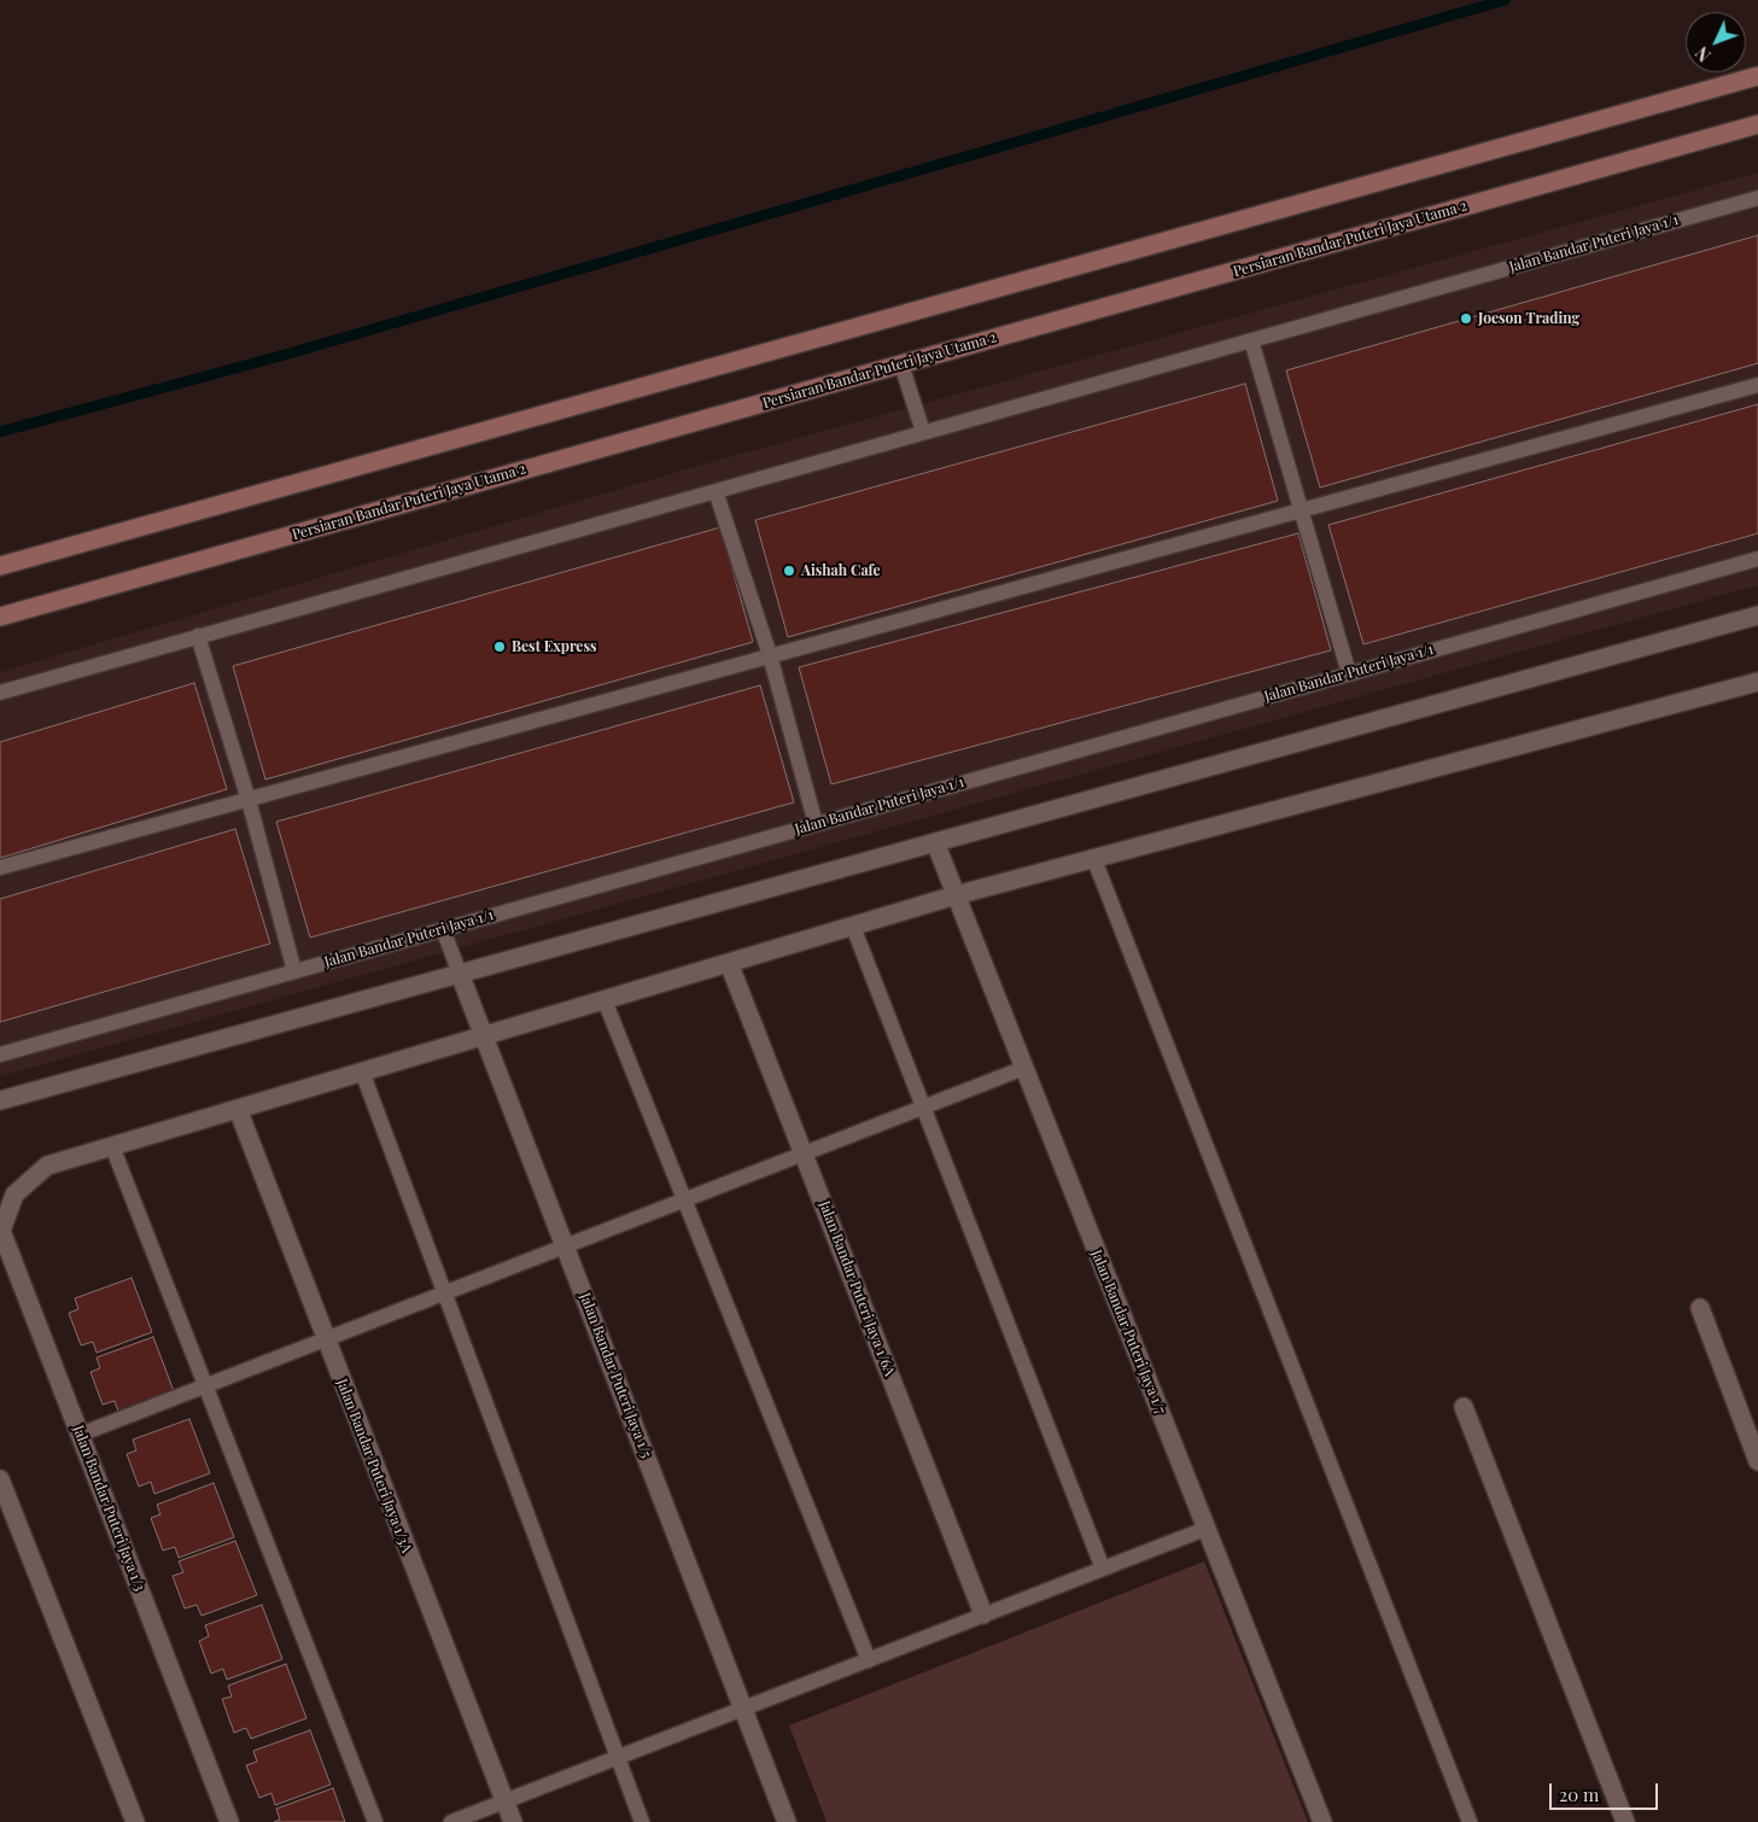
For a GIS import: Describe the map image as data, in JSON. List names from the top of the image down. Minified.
{"streets":{"street":["Persiaran Bandar Puteri Jaya Utama 2","Jalan Bandar Puteri Jaya 1/6A","Jalan Bandar Puteri Jaya 1/7","Jalan Bandar Puteri Jaya 1/5","Jalan Bandar Puteri Jaya 1/3A","Jalan Bandar Puteri Jaya 1/3"],"lane":["Jalan Bandar Puteri Jaya 1/1"]},"crossings":[["Jalan Bandar Puteri Jaya 1/1","Jalan Bandar Puteri Jaya 1/5"]],"places":["Joeson Trading","Aishah Cafe","Best Express"],"scale_bar":"20 m","north":"bottom left"}
